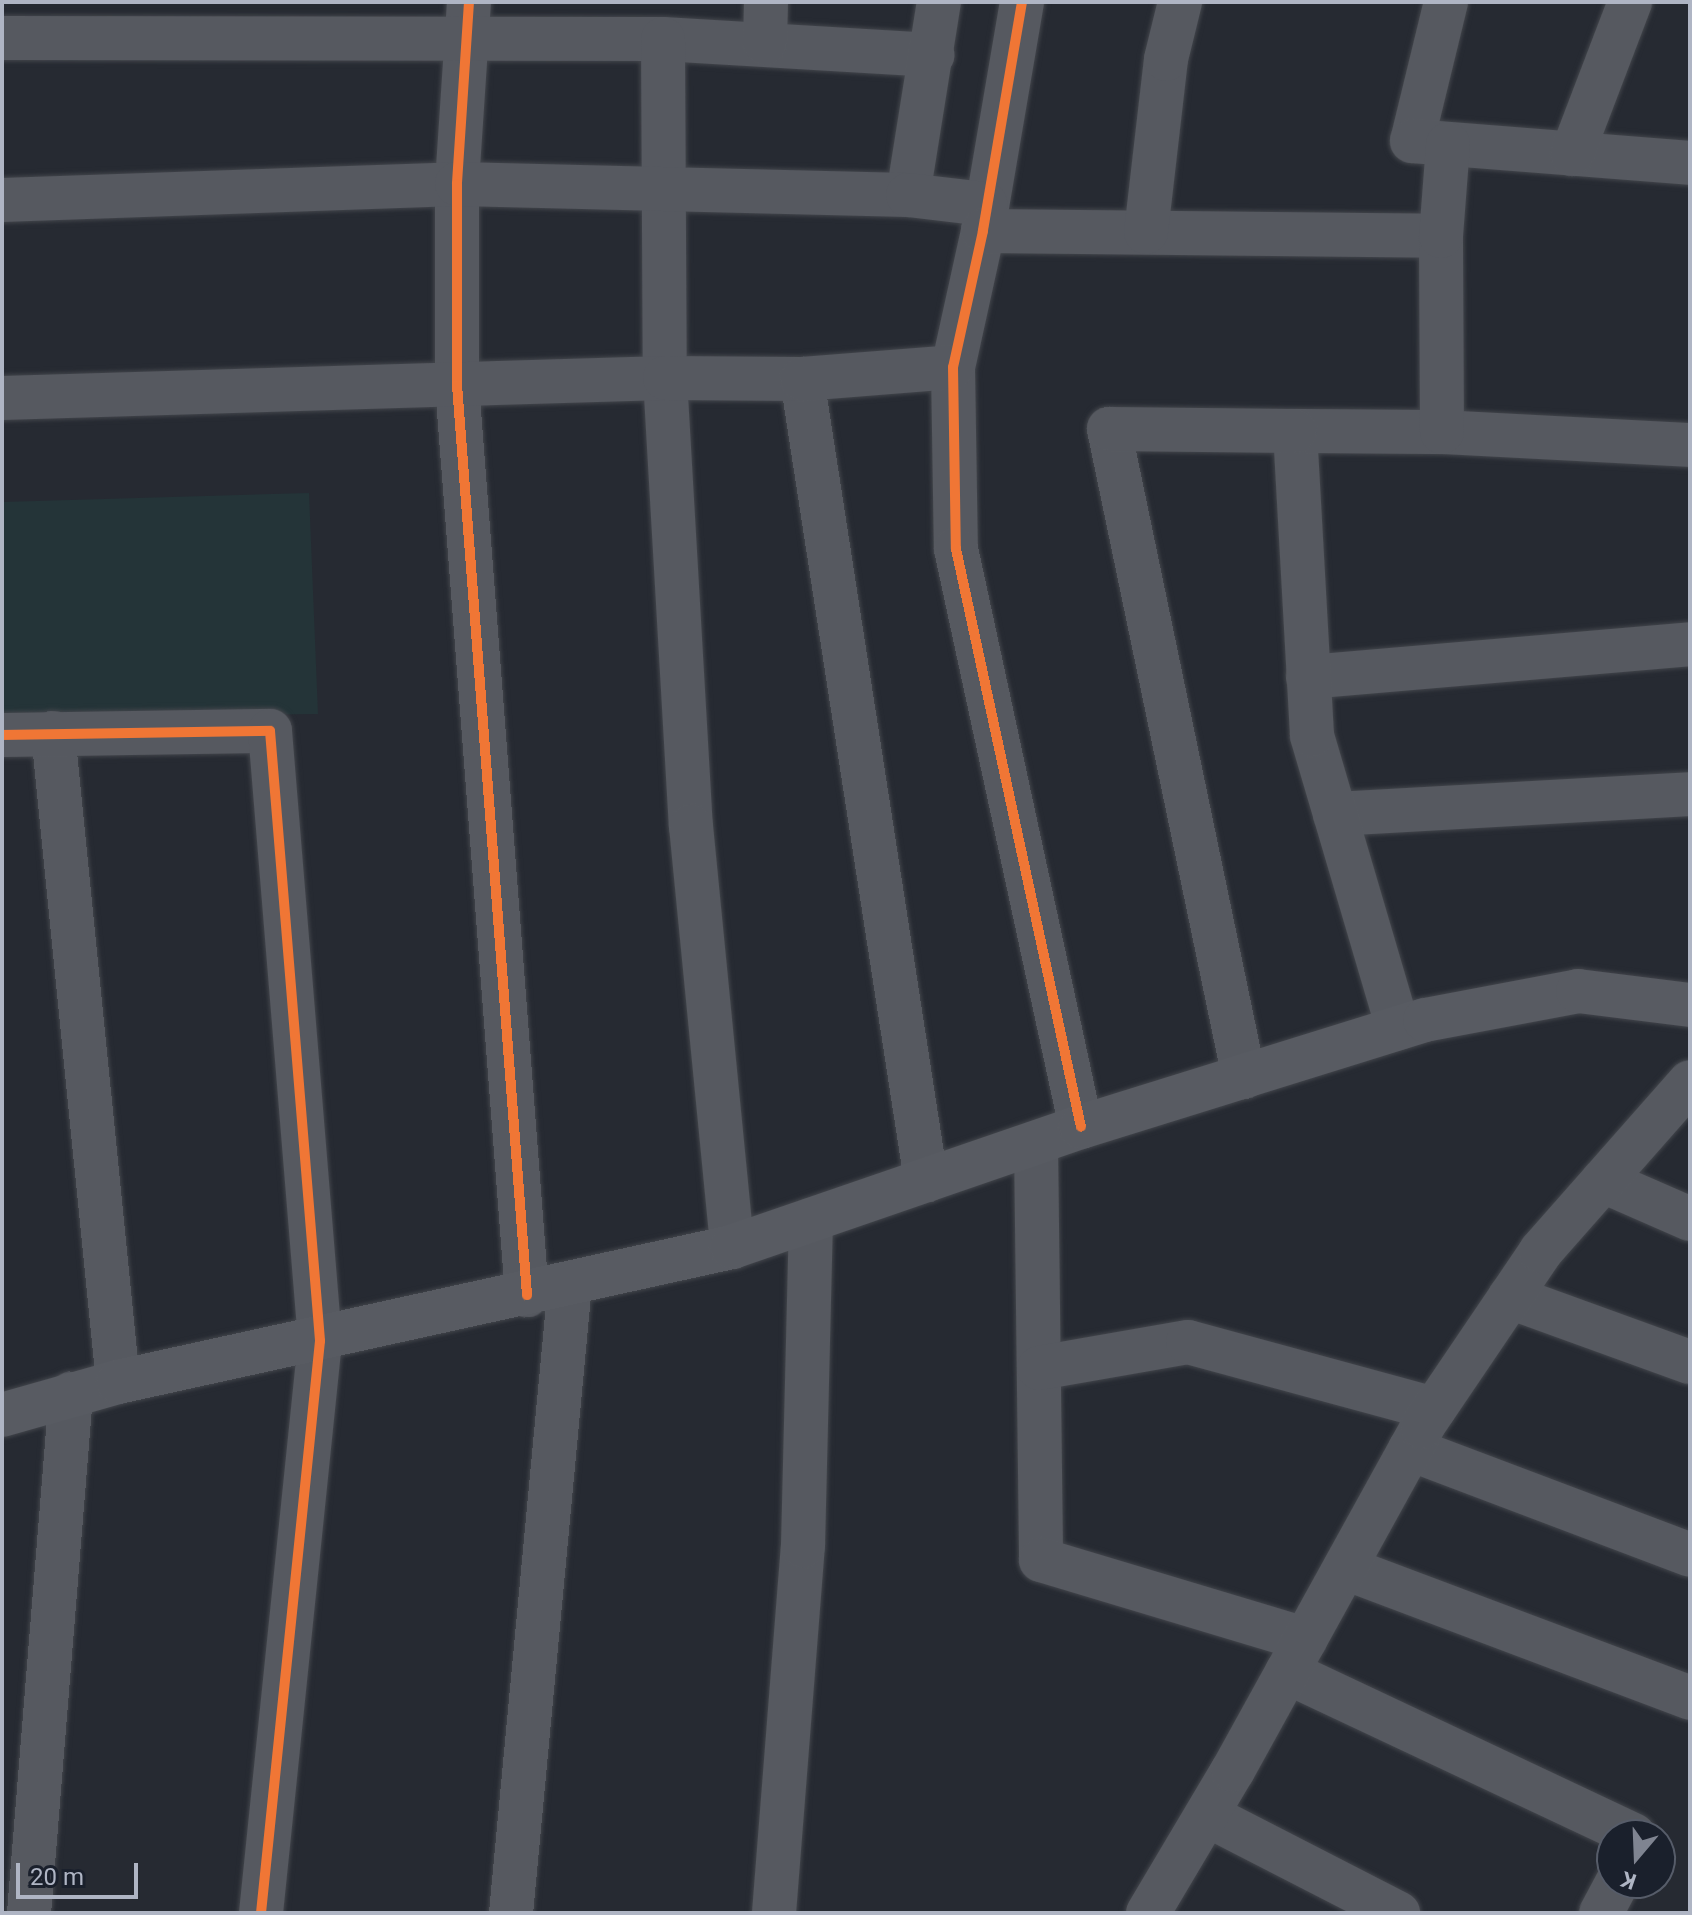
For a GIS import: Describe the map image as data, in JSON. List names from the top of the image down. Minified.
{"scale_bar":"20 m","north":"bottom"}
